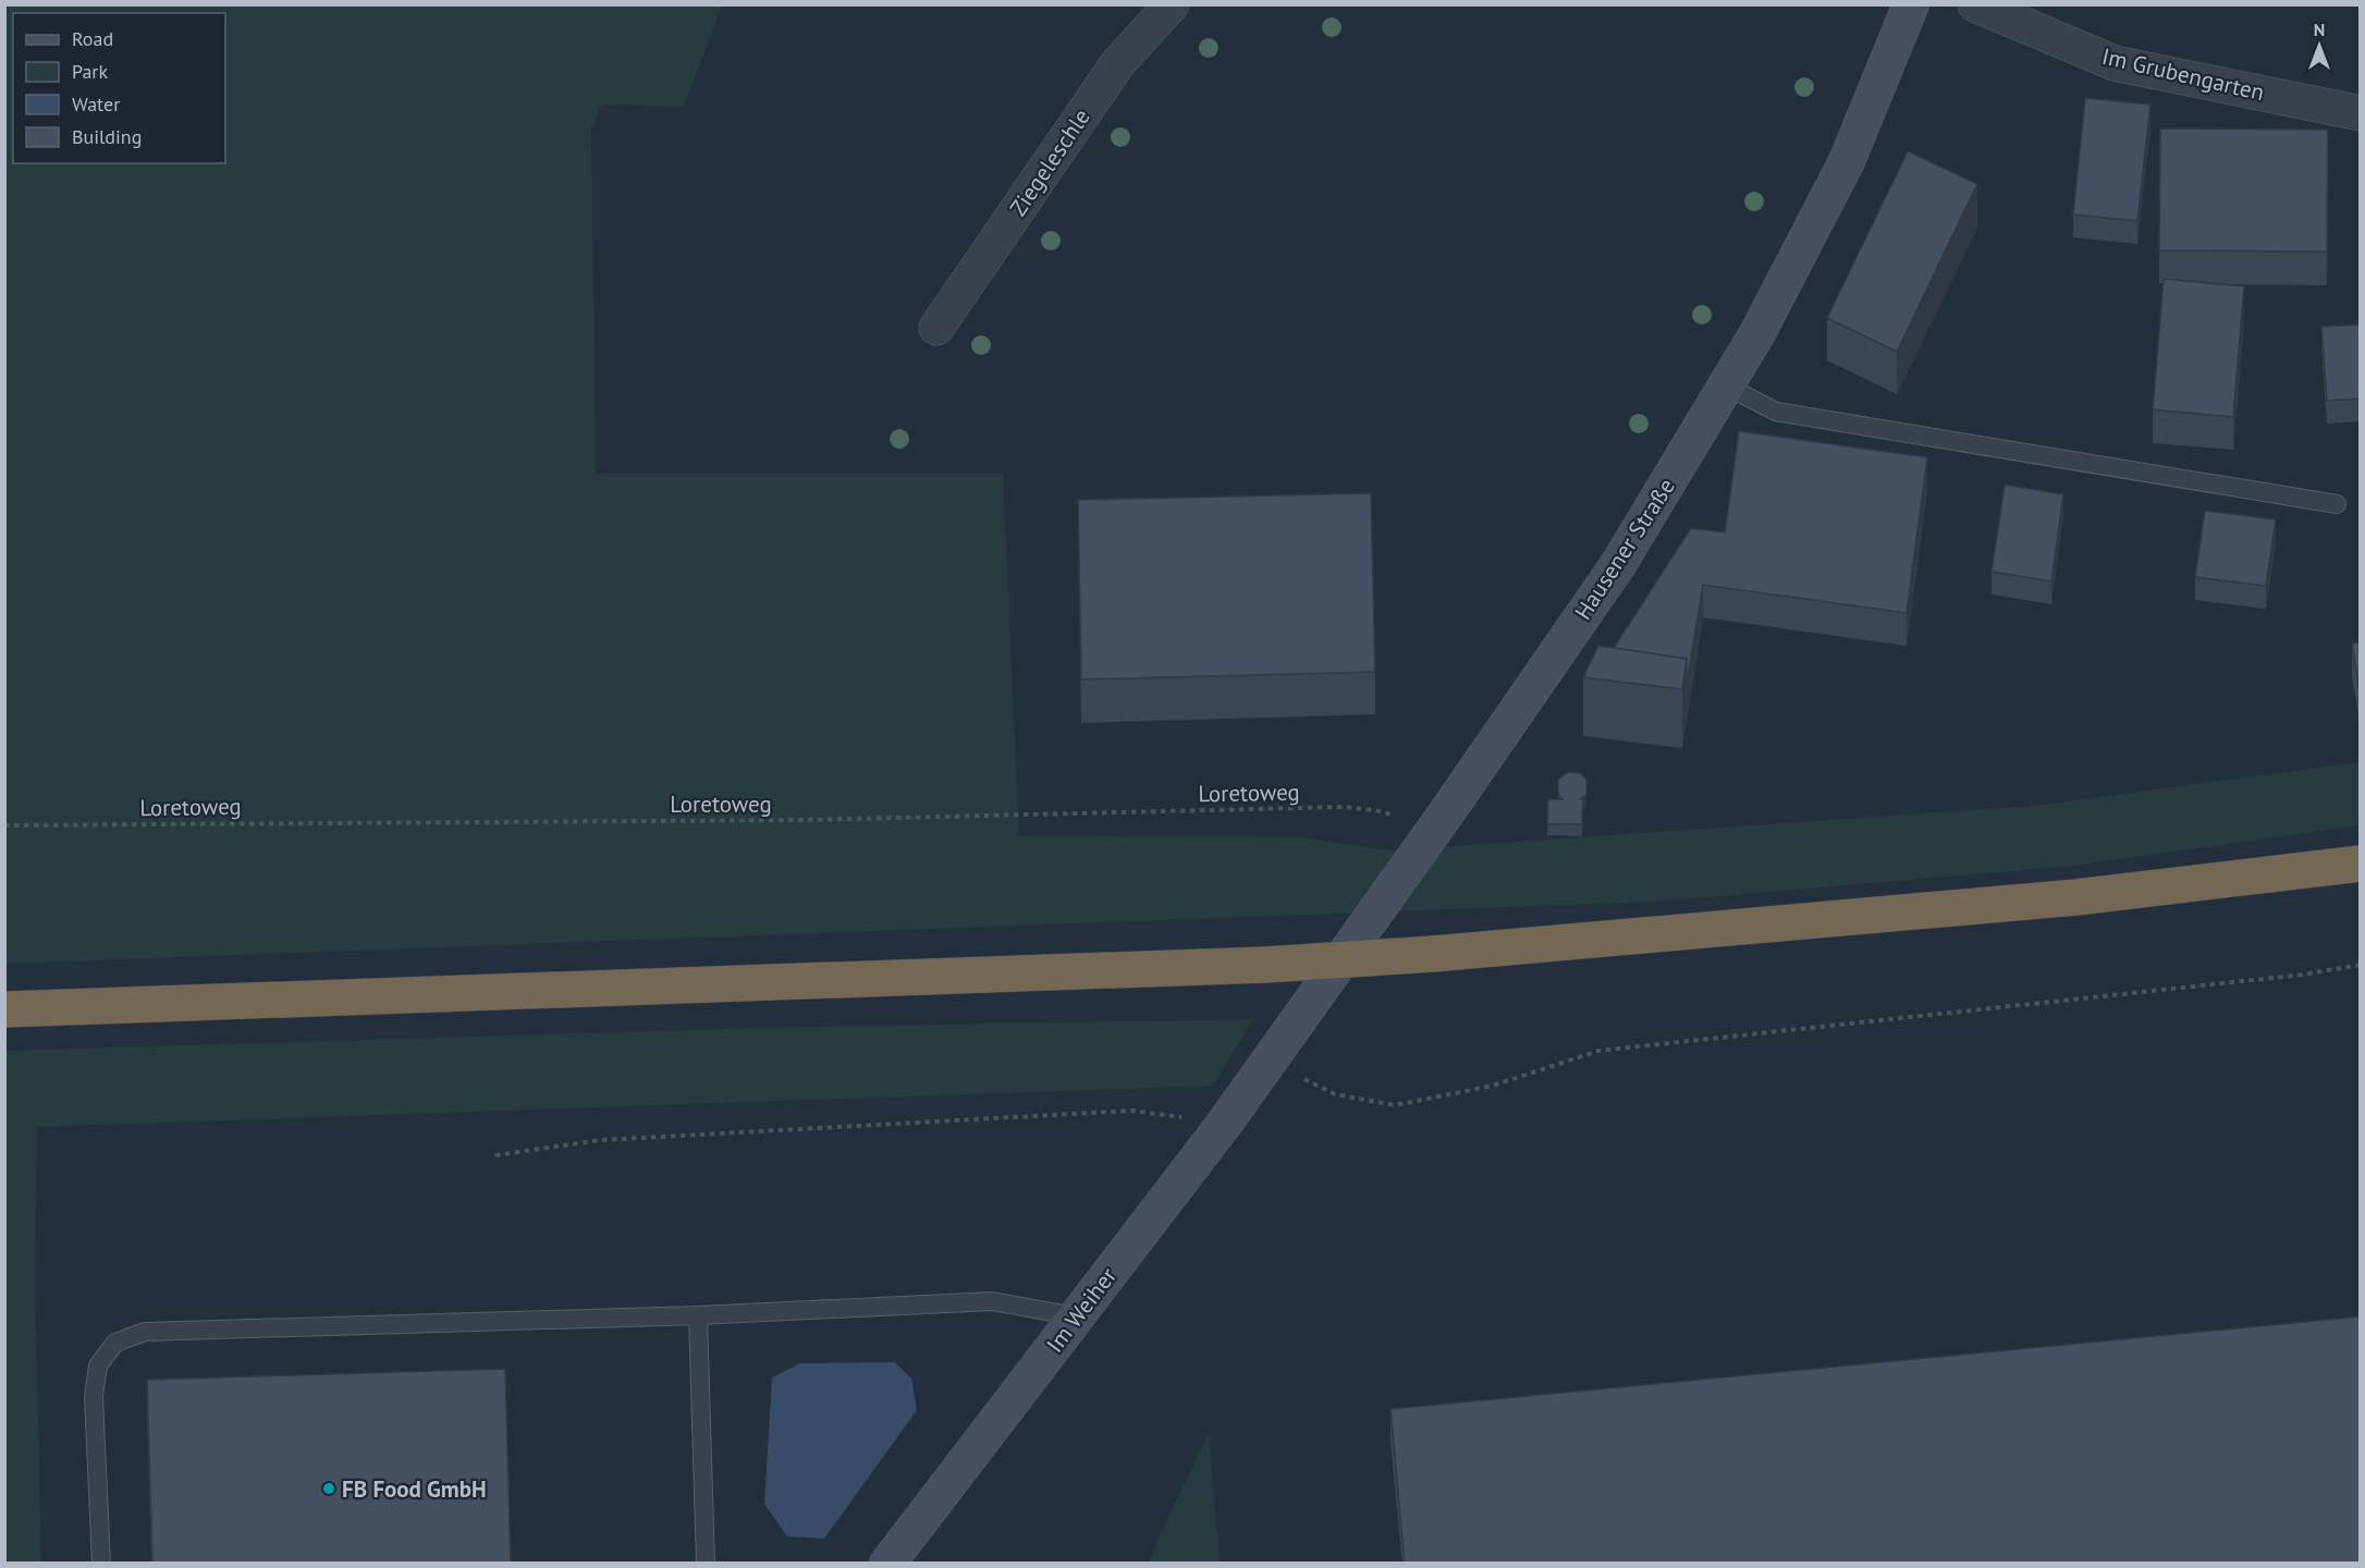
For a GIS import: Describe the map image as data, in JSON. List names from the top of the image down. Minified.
{"streets":{"street":["Im Grubengarten","Ziegeleschle","Hausener Straße","Im Weiher"],"path":["Loretoweg"]},"crossings":[["Hausener Straße","Loretoweg"],["Hausener Straße","Im Weiher"]],"places":["FB Food GmbH"],"legend":["Road","Park","Water","Building"],"north":"top"}
